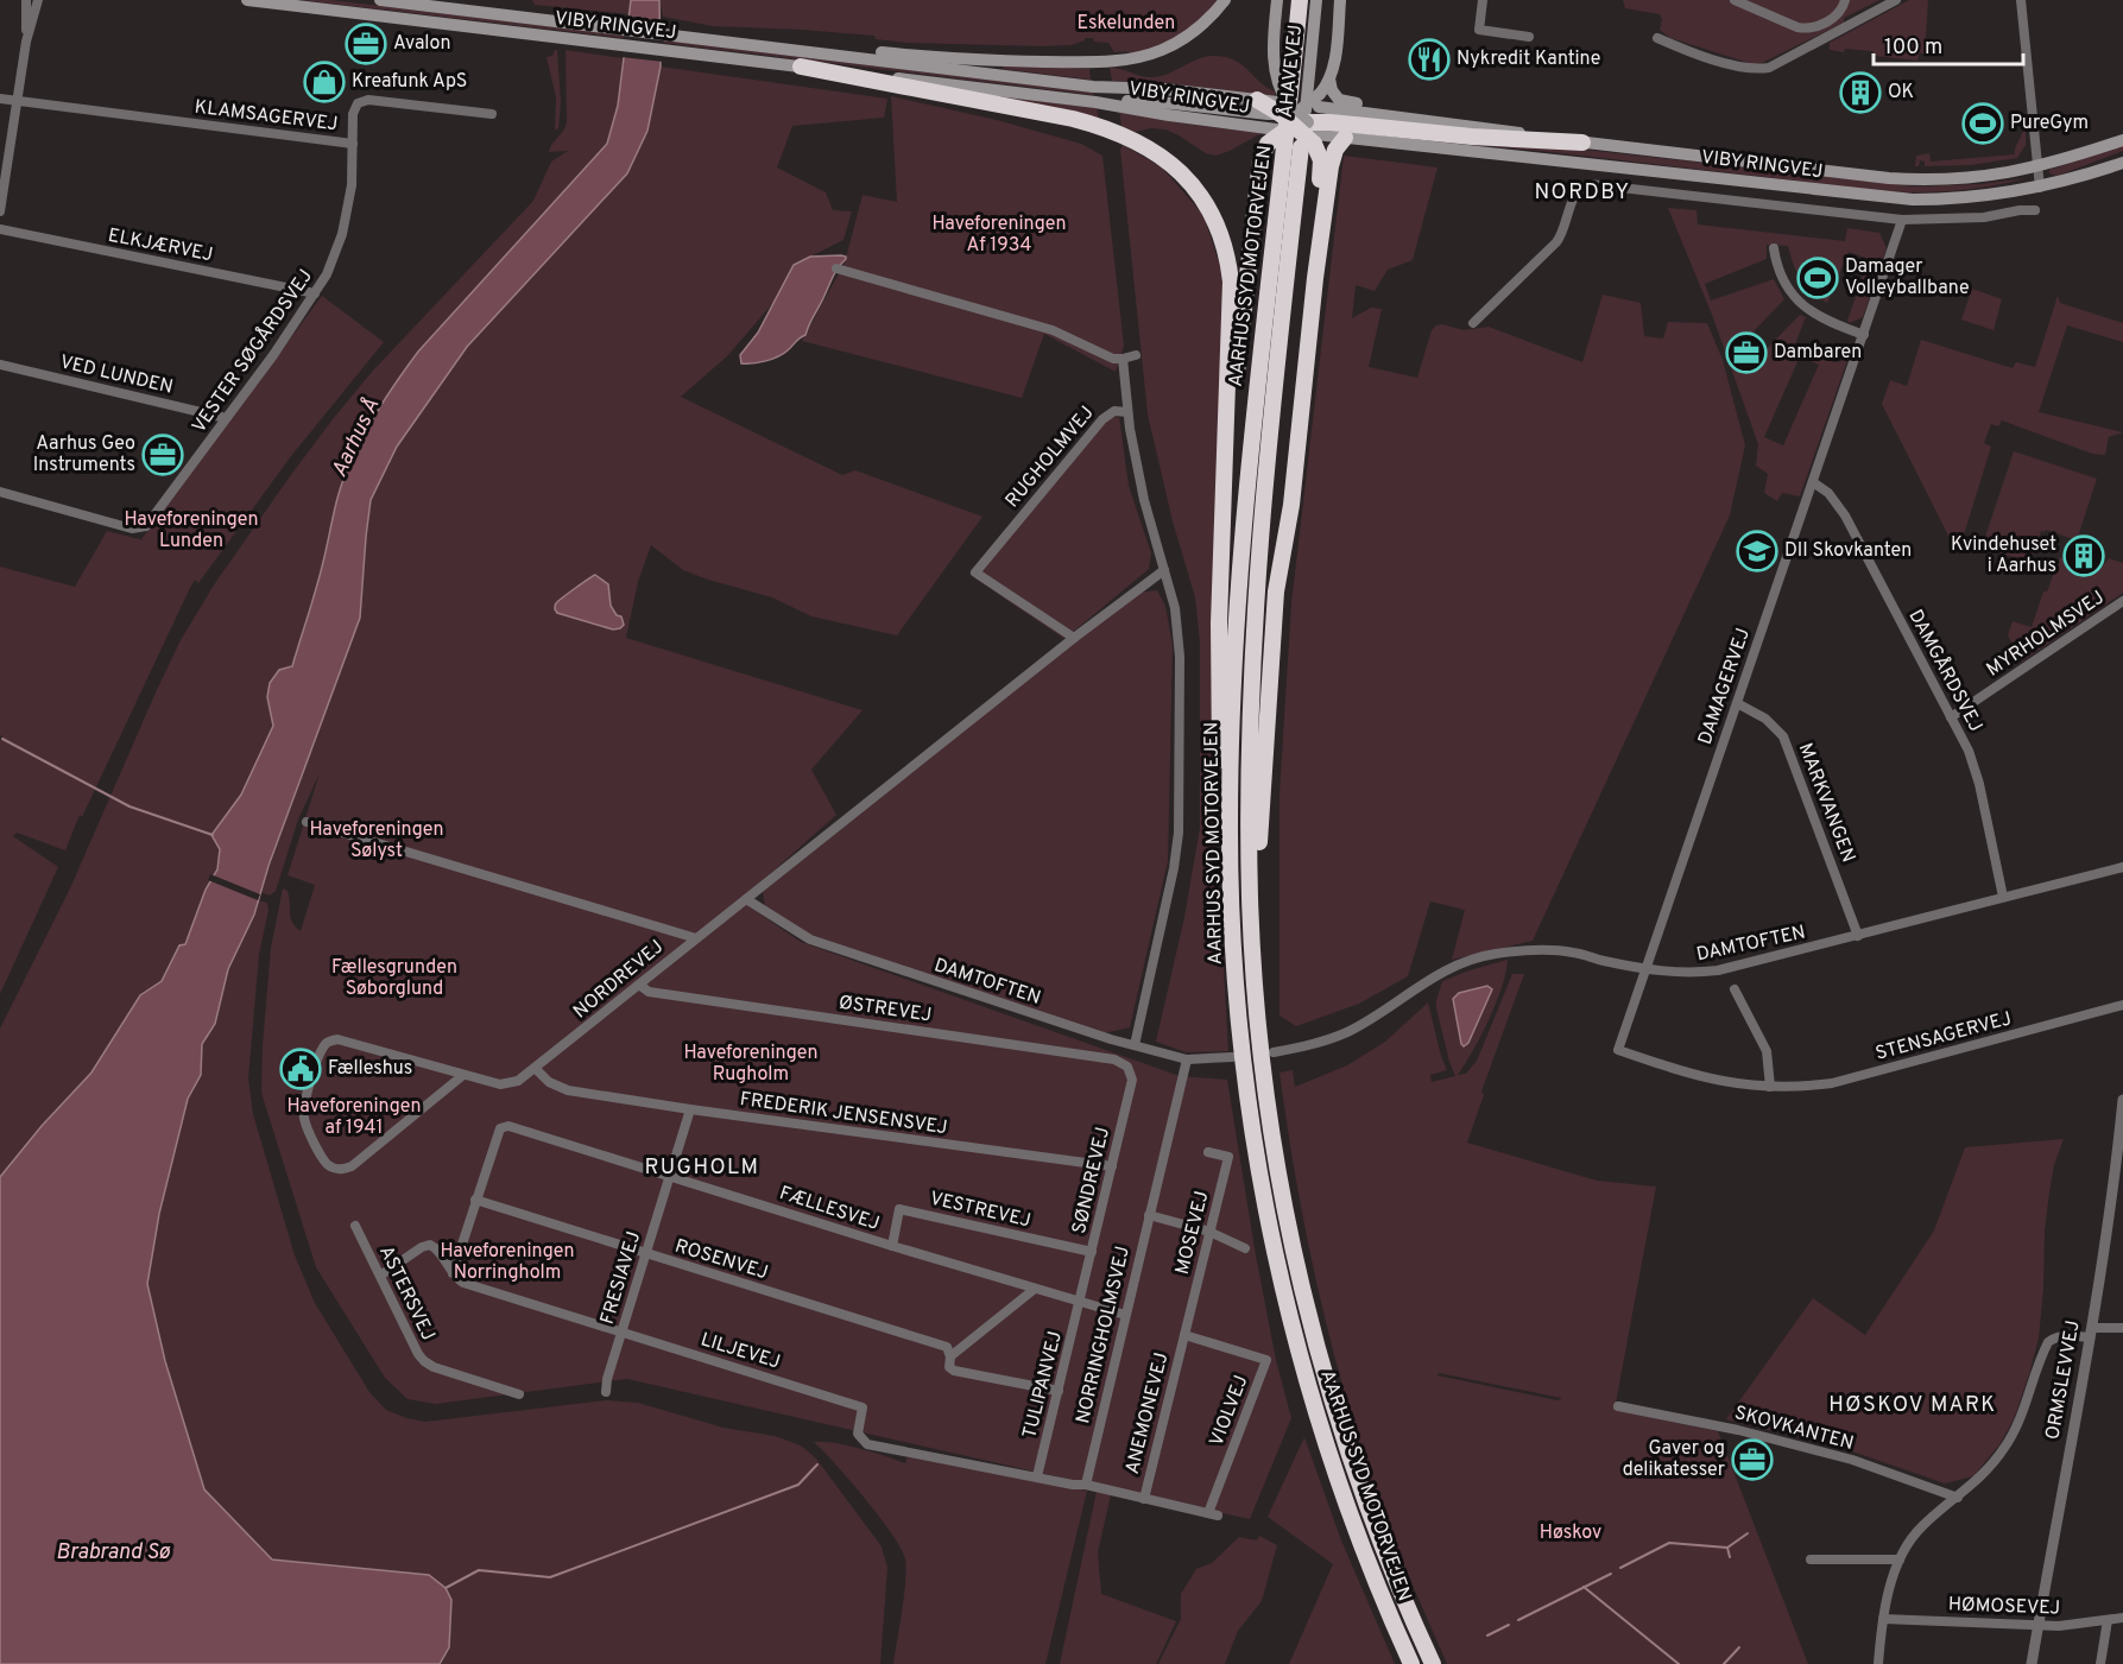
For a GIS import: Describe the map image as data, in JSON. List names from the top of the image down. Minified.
{"streets":{"highway":["AARHUS SYD MOTORVEJEN"],"main road":["VIBY RINGVEJ","ÅHAVEVEJ"],"street":["KLAMSAGERVEJ","ELKJÆRVEJ","VESTER SØGÅRDSVEJ","VED LUNDEN","RUGHOLMVEJ","MYRHOLMSVEJ","DAMGÅRDSVEJ","DAMAGERVEJ","MARKVANGEN","DAMTOFTEN","NORDREVEJ","ØSTREVEJ","STENSAGERVEJ","FREDERIK JENSENSVEJ","SØNDREVEJ","FÆLLESVEJ","VESTREVEJ","MOSEVEJ","ROSENVEJ","FRESIAVEJ","ASTERSVEJ","NORRINGHOLMSVEJ","LILJEVEJ","ORMSLEVVEJ","TULIPANVEJ","VIOLVEJ","ANEMONEVEJ","SKOVKANTEN","HØMOSEVEJ"]},"crossings":[["VIBY RINGVEJ","ÅHAVEVEJ"],["VIBY RINGVEJ","AARHUS SYD MOTORVEJEN"],["ÅHAVEVEJ","AARHUS SYD MOTORVEJEN"],["KLAMSAGERVEJ","VESTER SØGÅRDSVEJ"],["ELKJÆRVEJ","VESTER SØGÅRDSVEJ"],["VESTER SØGÅRDSVEJ","VED LUNDEN"],["RUGHOLMVEJ","DAMTOFTEN"],["MYRHOLMSVEJ","DAMGÅRDSVEJ"],["DAMGÅRDSVEJ","DAMAGERVEJ"],["DAMGÅRDSVEJ","DAMTOFTEN"],["DAMAGERVEJ","MARKVANGEN"],["DAMAGERVEJ","DAMTOFTEN"],["DAMAGERVEJ","STENSAGERVEJ"],["MARKVANGEN","DAMTOFTEN"],["DAMTOFTEN","NORDREVEJ"],["DAMTOFTEN","NORRINGHOLMSVEJ"],["NORDREVEJ","ØSTREVEJ"],["NORDREVEJ","FREDERIK JENSENSVEJ"],["ØSTREVEJ","SØNDREVEJ"],["FREDERIK JENSENSVEJ","SØNDREVEJ"],["FREDERIK JENSENSVEJ","FRESIAVEJ"],["SØNDREVEJ","FÆLLESVEJ"],["SØNDREVEJ","VESTREVEJ"],["SØNDREVEJ","TULIPANVEJ"],["FÆLLESVEJ","VESTREVEJ"],["FÆLLESVEJ","ROSENVEJ"],["FÆLLESVEJ","FRESIAVEJ"],["FÆLLESVEJ","NORRINGHOLMSVEJ"],["FÆLLESVEJ","TULIPANVEJ"],["MOSEVEJ","VIOLVEJ"],["MOSEVEJ","ANEMONEVEJ"],["ROSENVEJ","FRESIAVEJ"],["FRESIAVEJ","LILJEVEJ"],["ASTERSVEJ","LILJEVEJ"],["NORRINGHOLMSVEJ","LILJEVEJ"],["LILJEVEJ","TULIPANVEJ"],["ORMSLEVVEJ","HØMOSEVEJ"],["VIOLVEJ","ANEMONEVEJ"]],"districts":["NORDBY","RUGHOLM","HØSKOV MARK"],"water":["Aarhus Å","Brabrand Sø"],"parks":["Eskelunden","Haveforeningen Af 1934","Haveforeningen Lunden","Haveforeningen Sølyst","Fællesgrunden Søborglund","Haveforeningen Rugholm","Haveforeningen af 1941","Haveforeningen Norringholm","Høskov"],"places":{"office":["Avalon","Dambaren","Aarhus Geo Instruments","Gaver og delikatesser"],"restaurant":["Nykredit Kantine"],"shop":["Kreafunk ApS"],"building":["OK","Kvindehuset i Aarhus"],"sports":["PureGym","Damager Volleyballbane"],"school or university":["DII Skovkanten"],"public building":["Fælleshus"]},"scale_bar":"100 m"}
